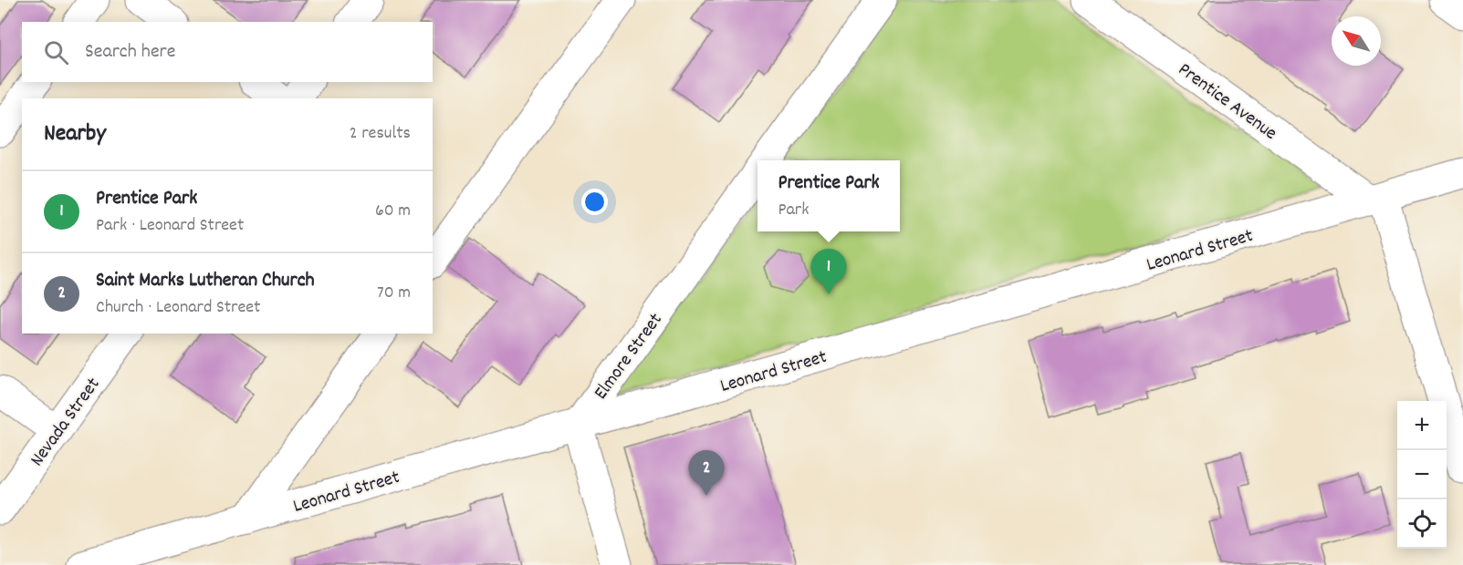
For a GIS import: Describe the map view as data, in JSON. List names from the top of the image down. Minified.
{"streets":{"street":["Prentice Avenue","Leonard Street","Elmore Street","Nevada Street"]},"crossings":[["Prentice Avenue","Leonard Street"],["Leonard Street","Elmore Street"]],"north":"top left","page":{"search":"Search here","heading":["Nearby","2 results"],"popup":["Prentice Park","Park"],"list":[{"mark":"1","name":"Prentice Park","note":"Park · Leonard Street","value":"60 m"},{"mark":"2","name":"Saint Marks Lutheran Church","note":"Church · Leonard Street","value":"70 m"}],"pins":["1","2"],"map_buttons":["+","−"]}}
